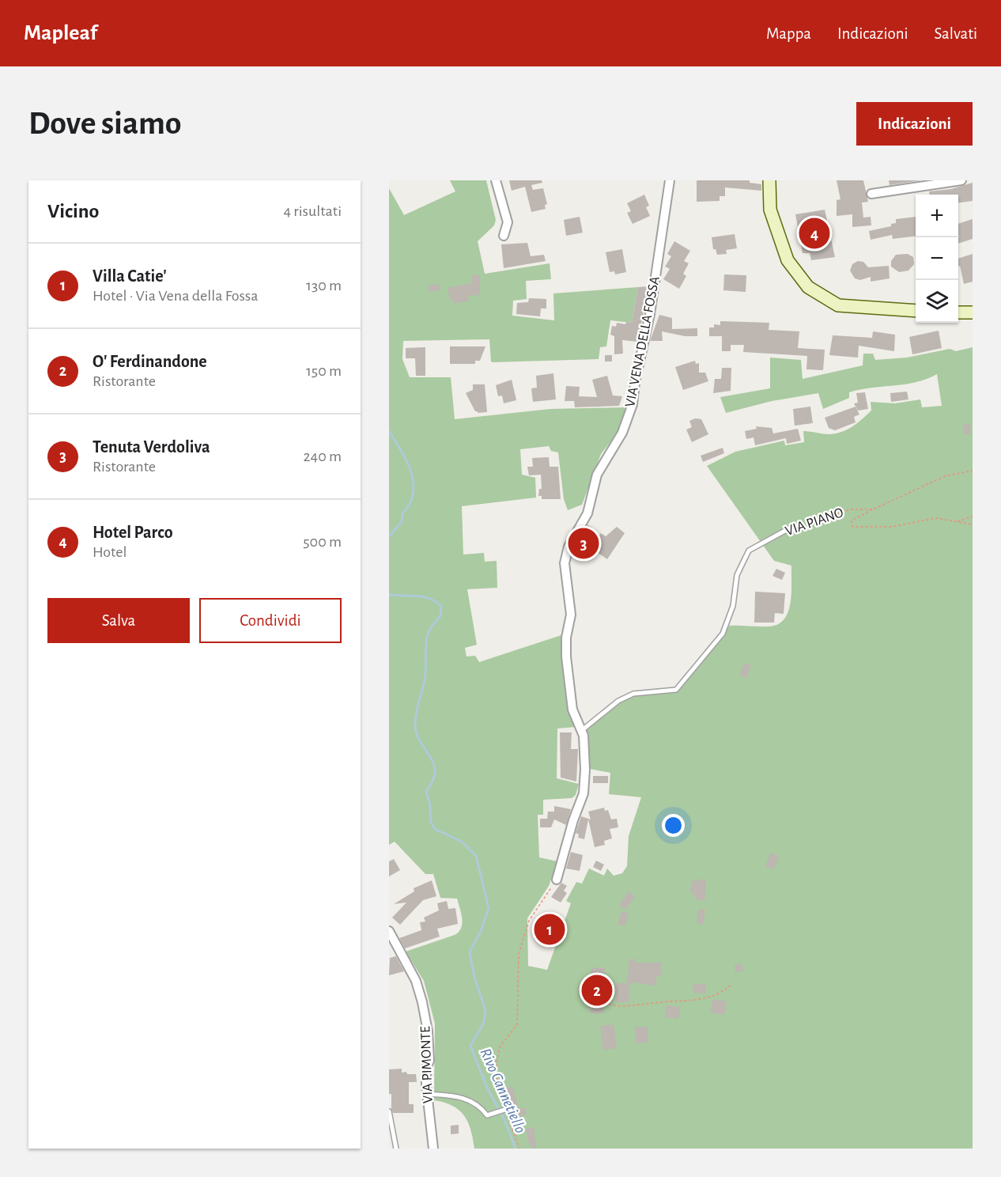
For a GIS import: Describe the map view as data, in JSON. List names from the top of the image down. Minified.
{"streets":{"street":["VIA VENA DELLA FOSSA","VIA PIMONTE"],"lane":["VIA PIANO"]},"crossings":[["VIA VENA DELLA FOSSA","VIA PIANO"]],"water":["Rivo Cannetiello"],"page":{"header":"Mapleaf","nav":["Mappa","Indicazioni","Salvati"],"buttons":["Indicazioni",["Salva","Condividi"]],"title":"Dove siamo","heading":["Vicino","4 risultati"],"map_buttons":["+","−"],"pins":["4","3","1","2"],"list":[{"mark":"1","name":"Villa Catie'","note":"Hotel · Via Vena della Fossa","value":"130 m"},{"mark":"2","name":"O' Ferdinandone","note":"Ristorante","value":"150 m"},{"mark":"3","name":"Tenuta Verdoliva","note":"Ristorante","value":"240 m"},{"mark":"4","name":"Hotel Parco","note":"Hotel","value":"500 m"}]}}
